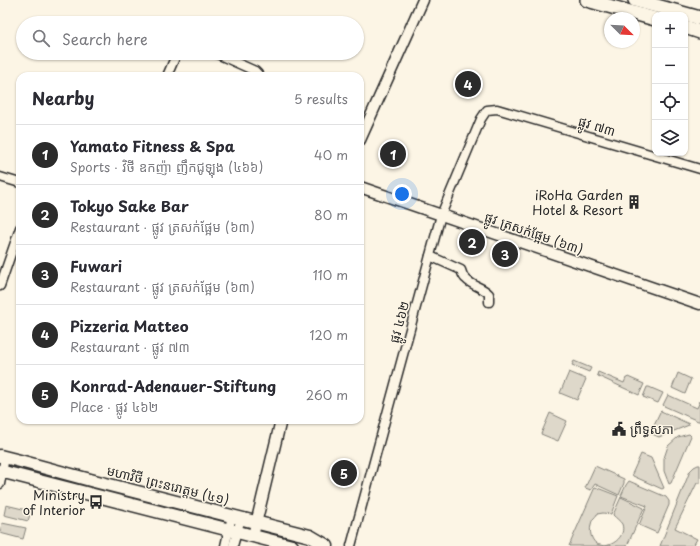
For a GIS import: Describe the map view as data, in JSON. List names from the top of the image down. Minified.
{"streets":{"main road":["មហាវិថី ព្រះនរោត្តម (៤១)"],"street":["ផ្លូវ ៧៣","ផ្លូវ ត្រសក់ផ្អែម (៦៣)","ផ្លូវ ៤៦២"]},"crossings":[["ផ្លូវ ៧៣","ផ្លូវ ៤៦២"],["ផ្លូវ ត្រសក់ផ្អែម (៦៣)","ផ្លូវ ៤៦២"]],"places":{"building":["iRoHa Garden Hotel & Resort"],"public building":["ព្រឹទ្ធសភា"],"bus stop":["Ministry of Interior"]},"north":"bottom right","page":{"map_buttons":["+","−"],"search":"Search here","pins":["4","1","2","3","5"],"heading":["Nearby","5 results"],"list":[{"mark":"1","name":"Yamato Fitness & Spa","note":"Sports · វិថី ឧកញ៉ា ញឹកជូឡុង (៤៦៦)","value":"40 m"},{"mark":"2","name":"Tokyo Sake Bar","note":"Restaurant · ផ្លូវ ត្រសក់ផ្អែម (៦៣)","value":"80 m"},{"mark":"3","name":"Fuwari","note":"Restaurant · ផ្លូវ ត្រសក់ផ្អែម (៦៣)","value":"110 m"},{"mark":"4","name":"Pizzeria Matteo","note":"Restaurant · ផ្លូវ ៧៣","value":"120 m"},{"mark":"5","name":"Konrad-Adenauer-Stiftung","note":"Place · ផ្លូវ ៤៦២","value":"260 m"}]}}
